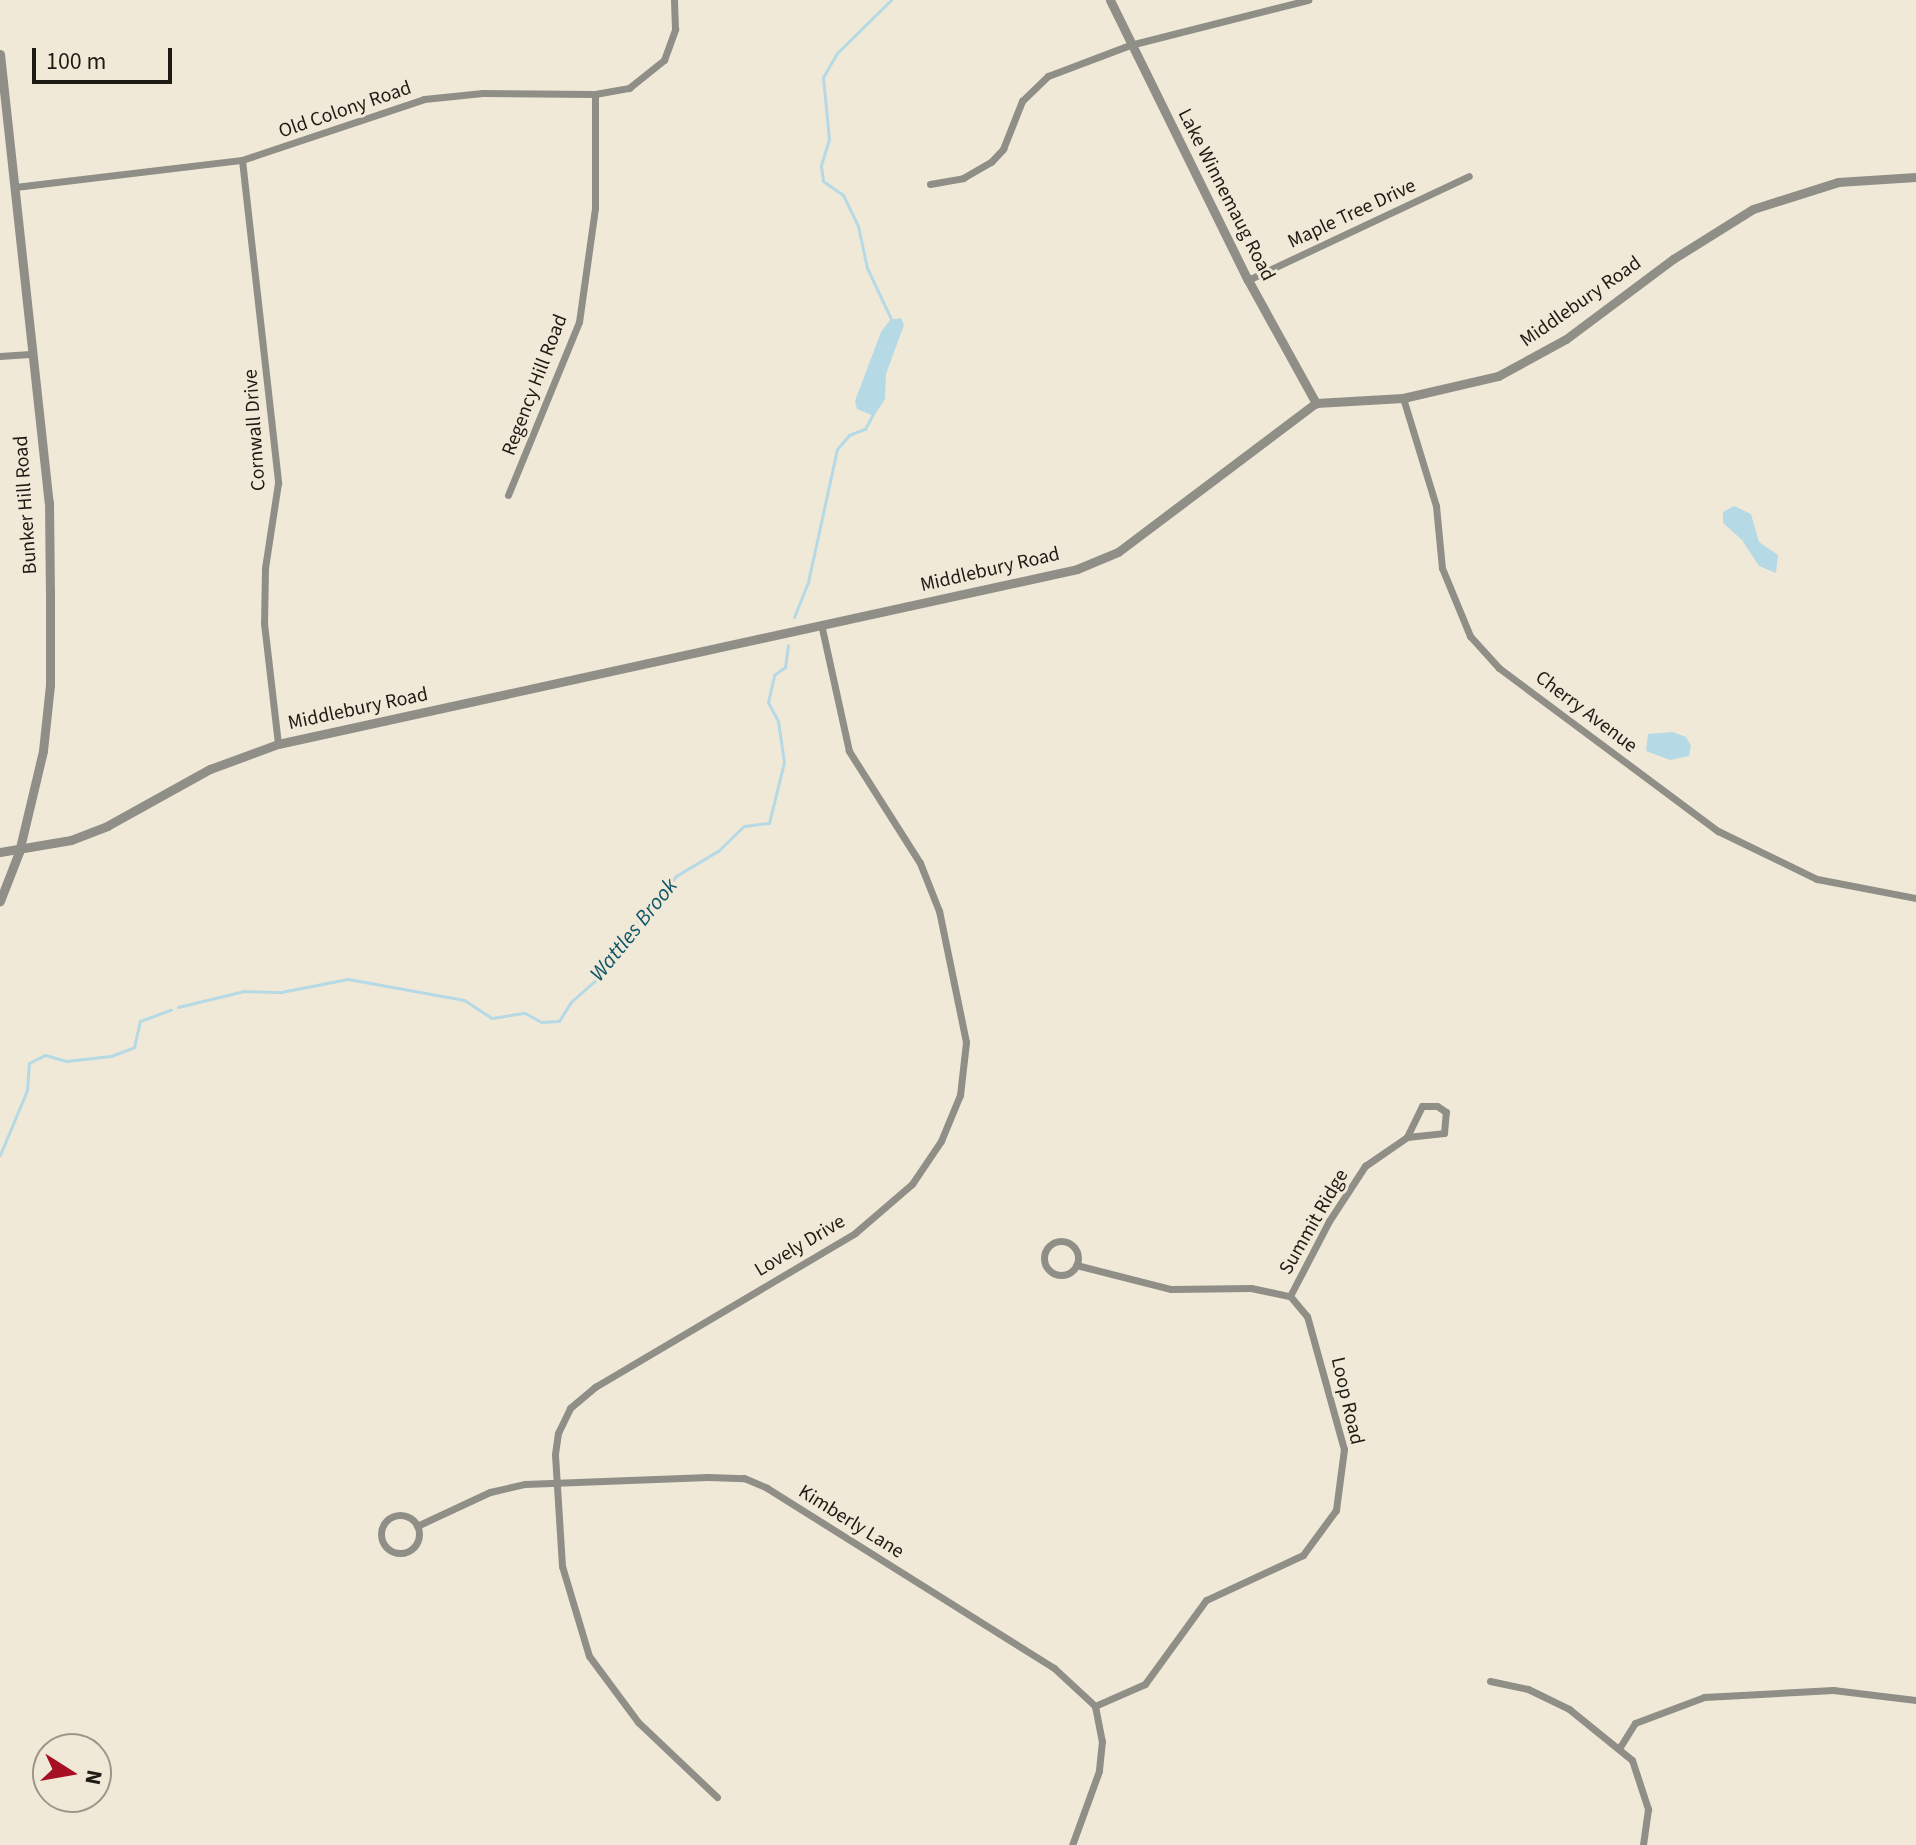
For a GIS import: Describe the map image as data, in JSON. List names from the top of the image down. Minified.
{"streets":{"street":["Old Colony Road","Lake Winnemaug Road","Maple Tree Drive","Middlebury Road","Regency Hill Road","Cornwall Drive","Bunker Hill Road","Cherry Avenue","Summit Ridge","Lovely Drive","Loop Road","Kimberly Lane"]},"crossings":[["Old Colony Road","Regency Hill Road"],["Old Colony Road","Cornwall Drive"],["Old Colony Road","Bunker Hill Road"],["Lake Winnemaug Road","Maple Tree Drive"],["Lake Winnemaug Road","Middlebury Road"],["Middlebury Road","Cornwall Drive"],["Middlebury Road","Bunker Hill Road"],["Middlebury Road","Cherry Avenue"],["Middlebury Road","Lovely Drive"],["Summit Ridge","Loop Road"],["Lovely Drive","Kimberly Lane"],["Loop Road","Kimberly Lane"]],"water":["Wattles Brook"],"scale_bar":"100 m","north":"right"}
